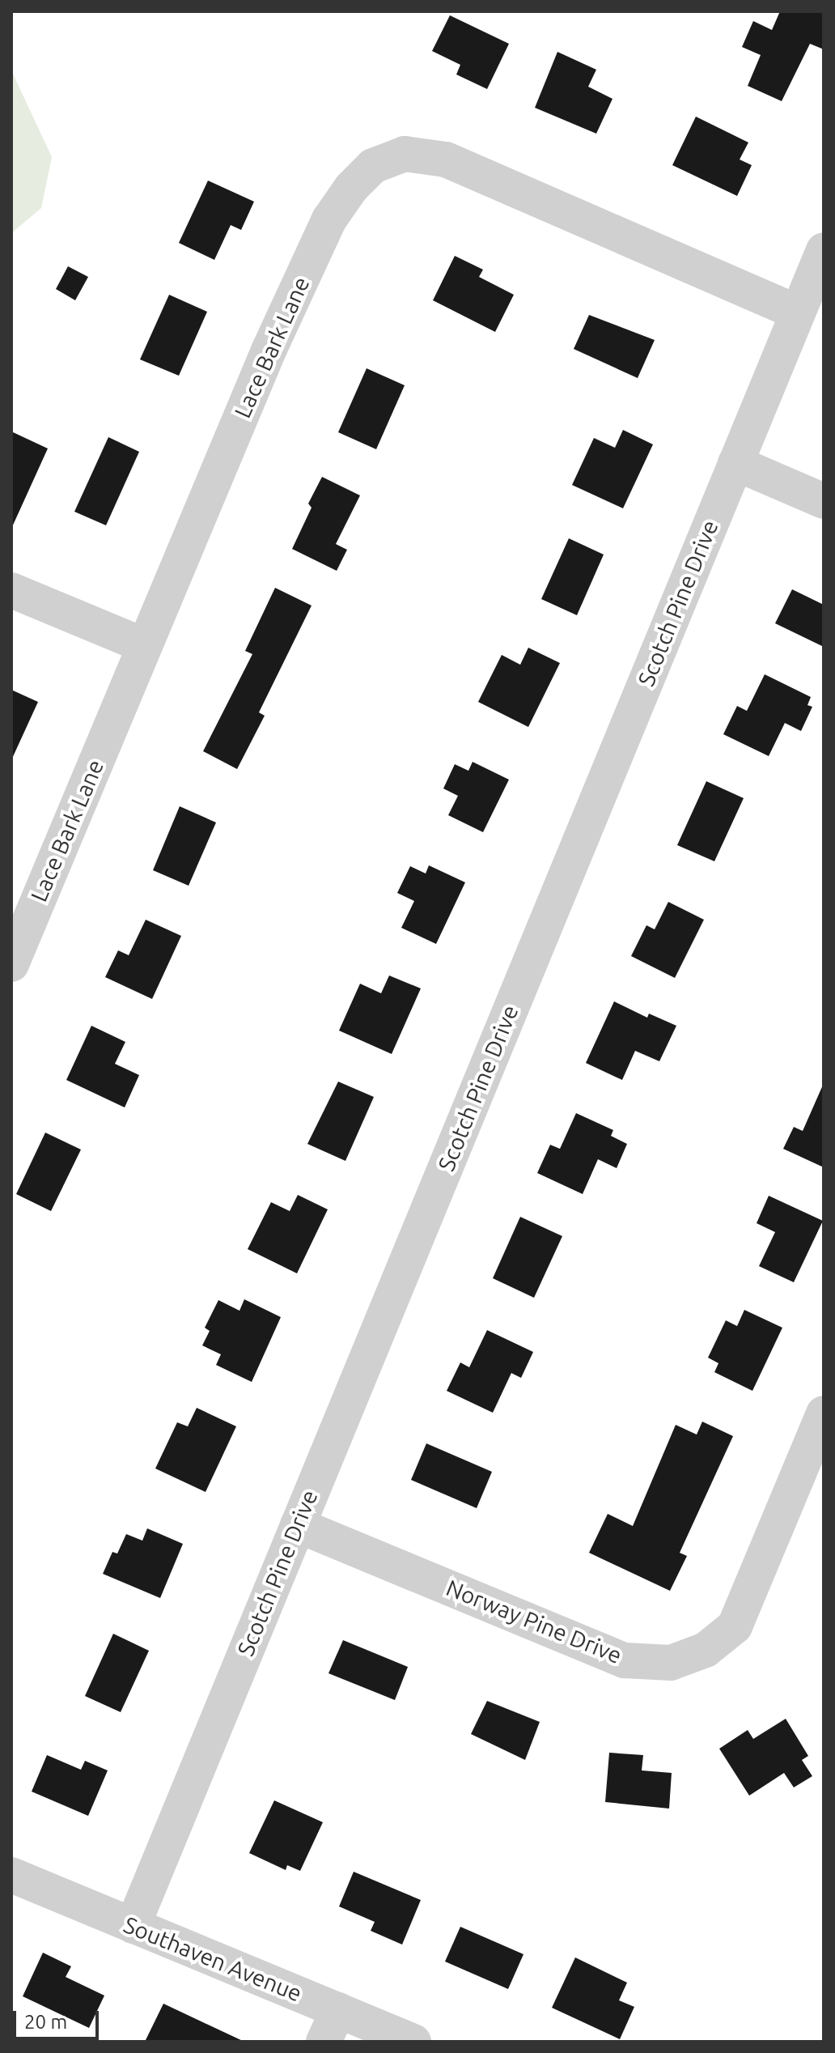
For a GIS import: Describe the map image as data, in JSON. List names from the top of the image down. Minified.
{"streets":{"street":["Lace Bark Lane","Scotch Pine Drive","Norway Pine Drive","Southaven Avenue"]},"crossings":[["Lace Bark Lane","Scotch Pine Drive"],["Scotch Pine Drive","Norway Pine Drive"],["Scotch Pine Drive","Southaven Avenue"]],"scale_bar":"20 m"}
